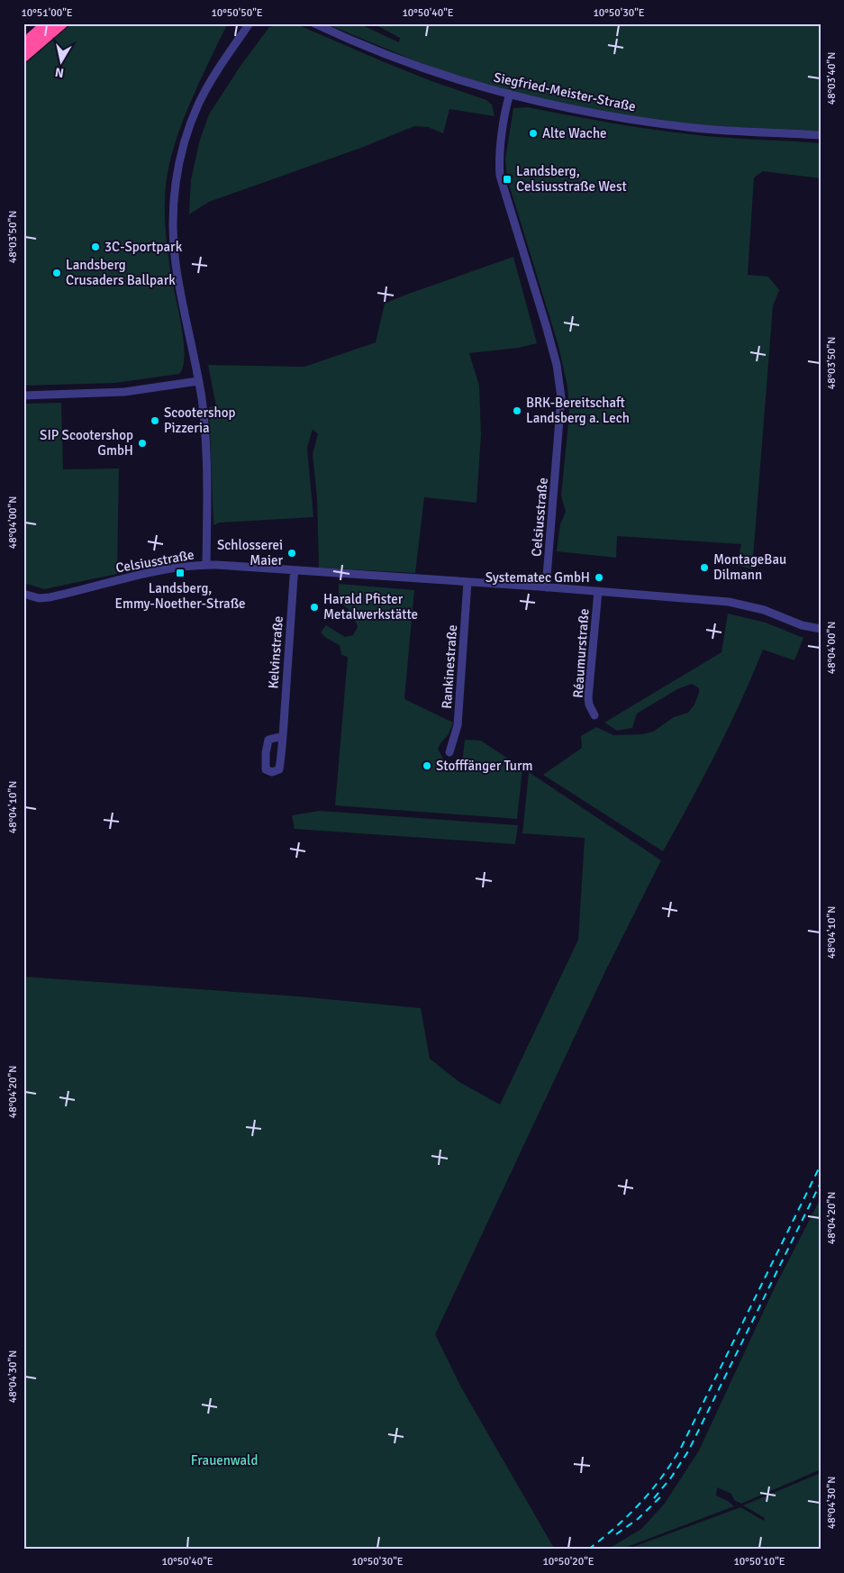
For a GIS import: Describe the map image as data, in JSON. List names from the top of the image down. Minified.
{"streets":{"street":["Siegfried-Meister-Straße","Celsiusstraße","Kelvinstraße","Réaumurstraße","Rankinestraße"]},"crossings":[["Siegfried-Meister-Straße","Celsiusstraße"],["Celsiusstraße","Kelvinstraße"],["Celsiusstraße","Rankinestraße"]],"parks":["Frauenwald"],"places":{"other":["Alte Wache","3C-Sportpark","Landsberg Crusaders Ballpark","BRK-Bereitschaft Landsberg a. Lech","Scootershop Pizzeria","SIP Scootershop GmbH","Schlosserei Maier","MontageBau Dilmann","Systematec GmbH","Harald Pfister Metalwerkstätte","Stofffänger Turm"],"transit":["Landsberg, Celsiusstraße West","Landsberg, Emmy-Noether-Straße"]},"north":"bottom","coordinates":["10°51'00\"E","10°50'50\"E","10°50'40\"E","10°50'30\"E","48°03'40\"N","48°03'50\"N","48°04'00\"N","48°04'10\"N","48°04'20\"N","48°04'30\"N","10°50'20\"E","10°50'10\"E"]}
